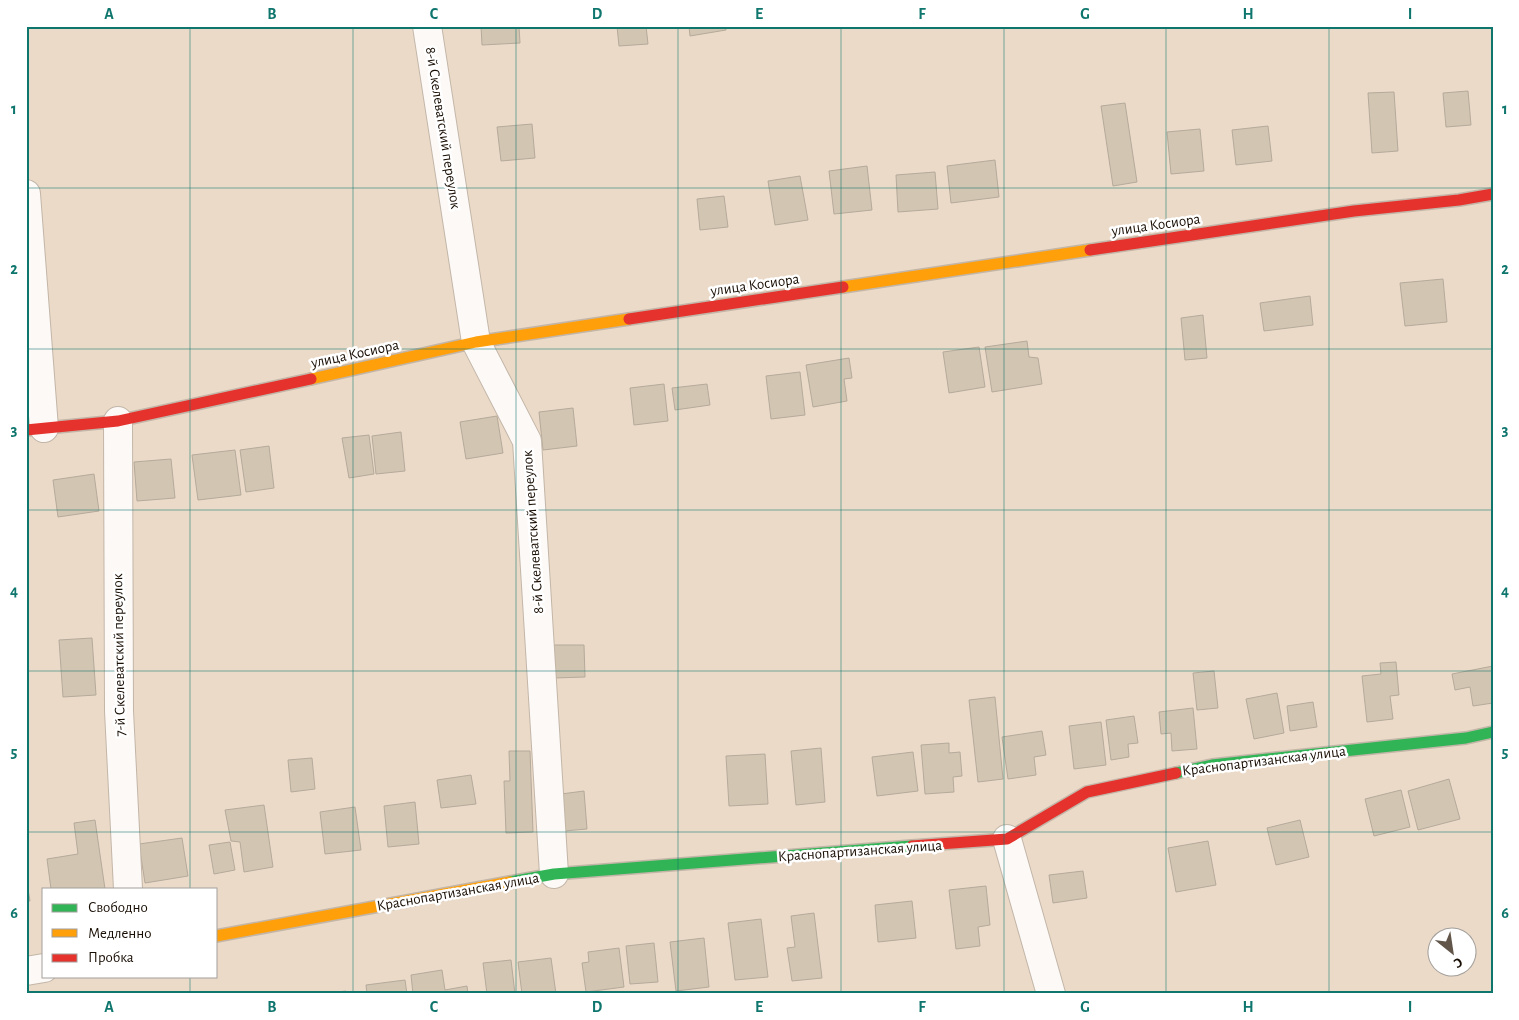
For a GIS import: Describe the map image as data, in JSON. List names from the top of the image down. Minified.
{"streets":{"street":["8-й Скелеватский переулок","улица Косиора","7-й Скелеватский переулок","Краснопартизанская улица"]},"crossings":[["8-й Скелеватский переулок","улица Косиора"],["8-й Скелеватский переулок","Краснопартизанская улица"],["улица Косиора","7-й Скелеватский переулок"]],"legend":["Свободно","Медленно","Пробка"],"north":"bottom right","grid":{"columns":["A","B","C","D","E","F","G","H","I"],"rows":["1","2","3","4","5","6"]}}
